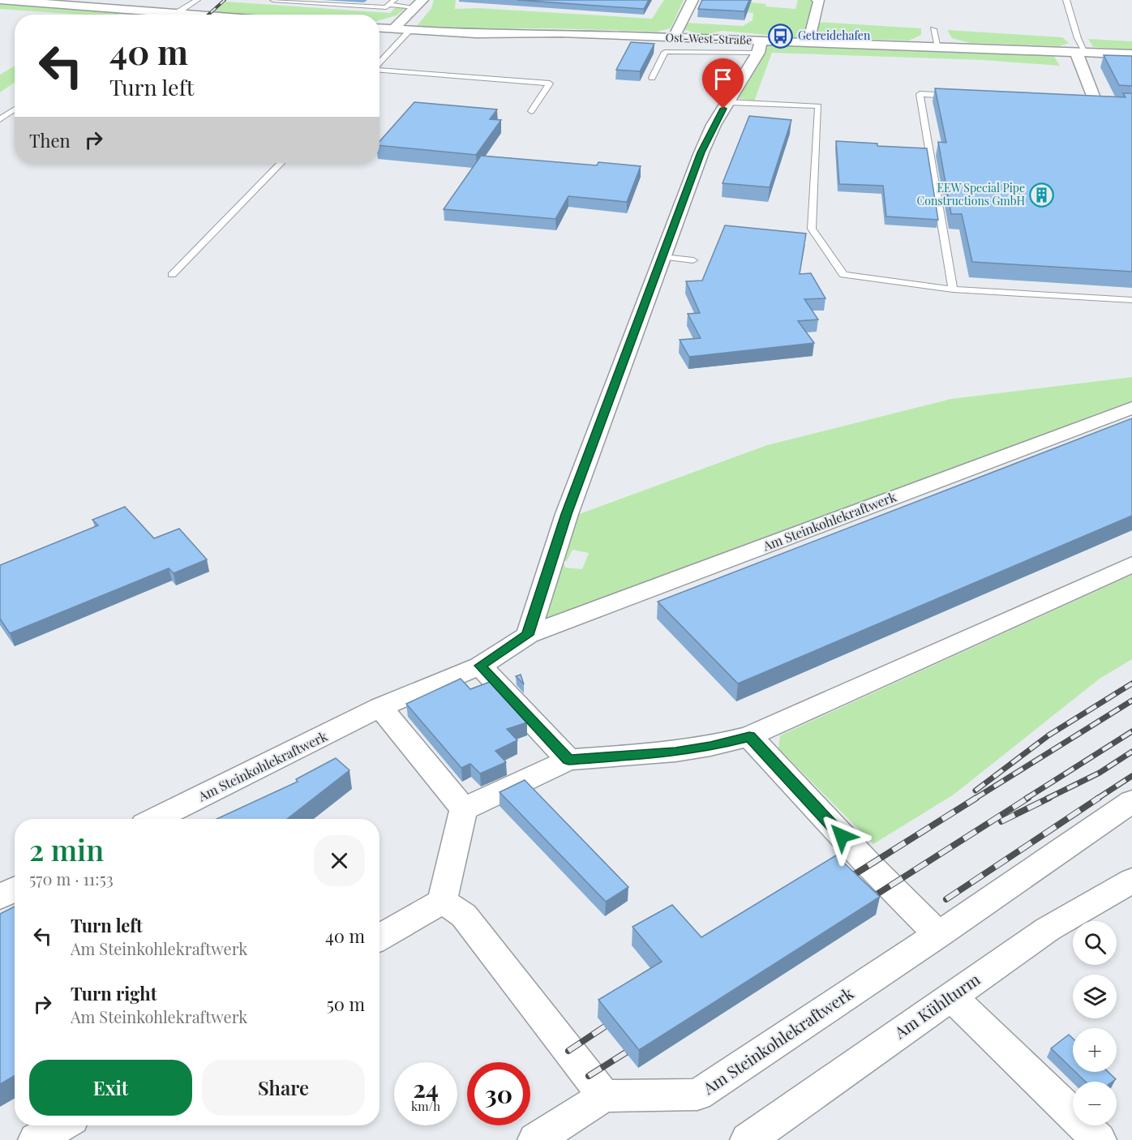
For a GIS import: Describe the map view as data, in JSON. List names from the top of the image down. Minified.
{"streets":{"street":["Ost-West-Straße","Am Steinkohlekraftwerk","Am Kühlturm"]},"places":{"bus stop":["Getreidehafen"],"building":["EEW Special Pipe Constructions GmbH"]},"page":{"turn":["40 m","Turn left"],"then":"Then","heading":["2 min","570 m · 11:53"],"list":[{"name":"Turn left","note":"Am Steinkohlekraftwerk","value":"40 m"},{"name":"Turn right","note":"Am Steinkohlekraftwerk","value":"50 m"}],"map_buttons":["+","−"],"buttons":["Exit","Share"],"speed":"24 km/h","limit":"30"}}
